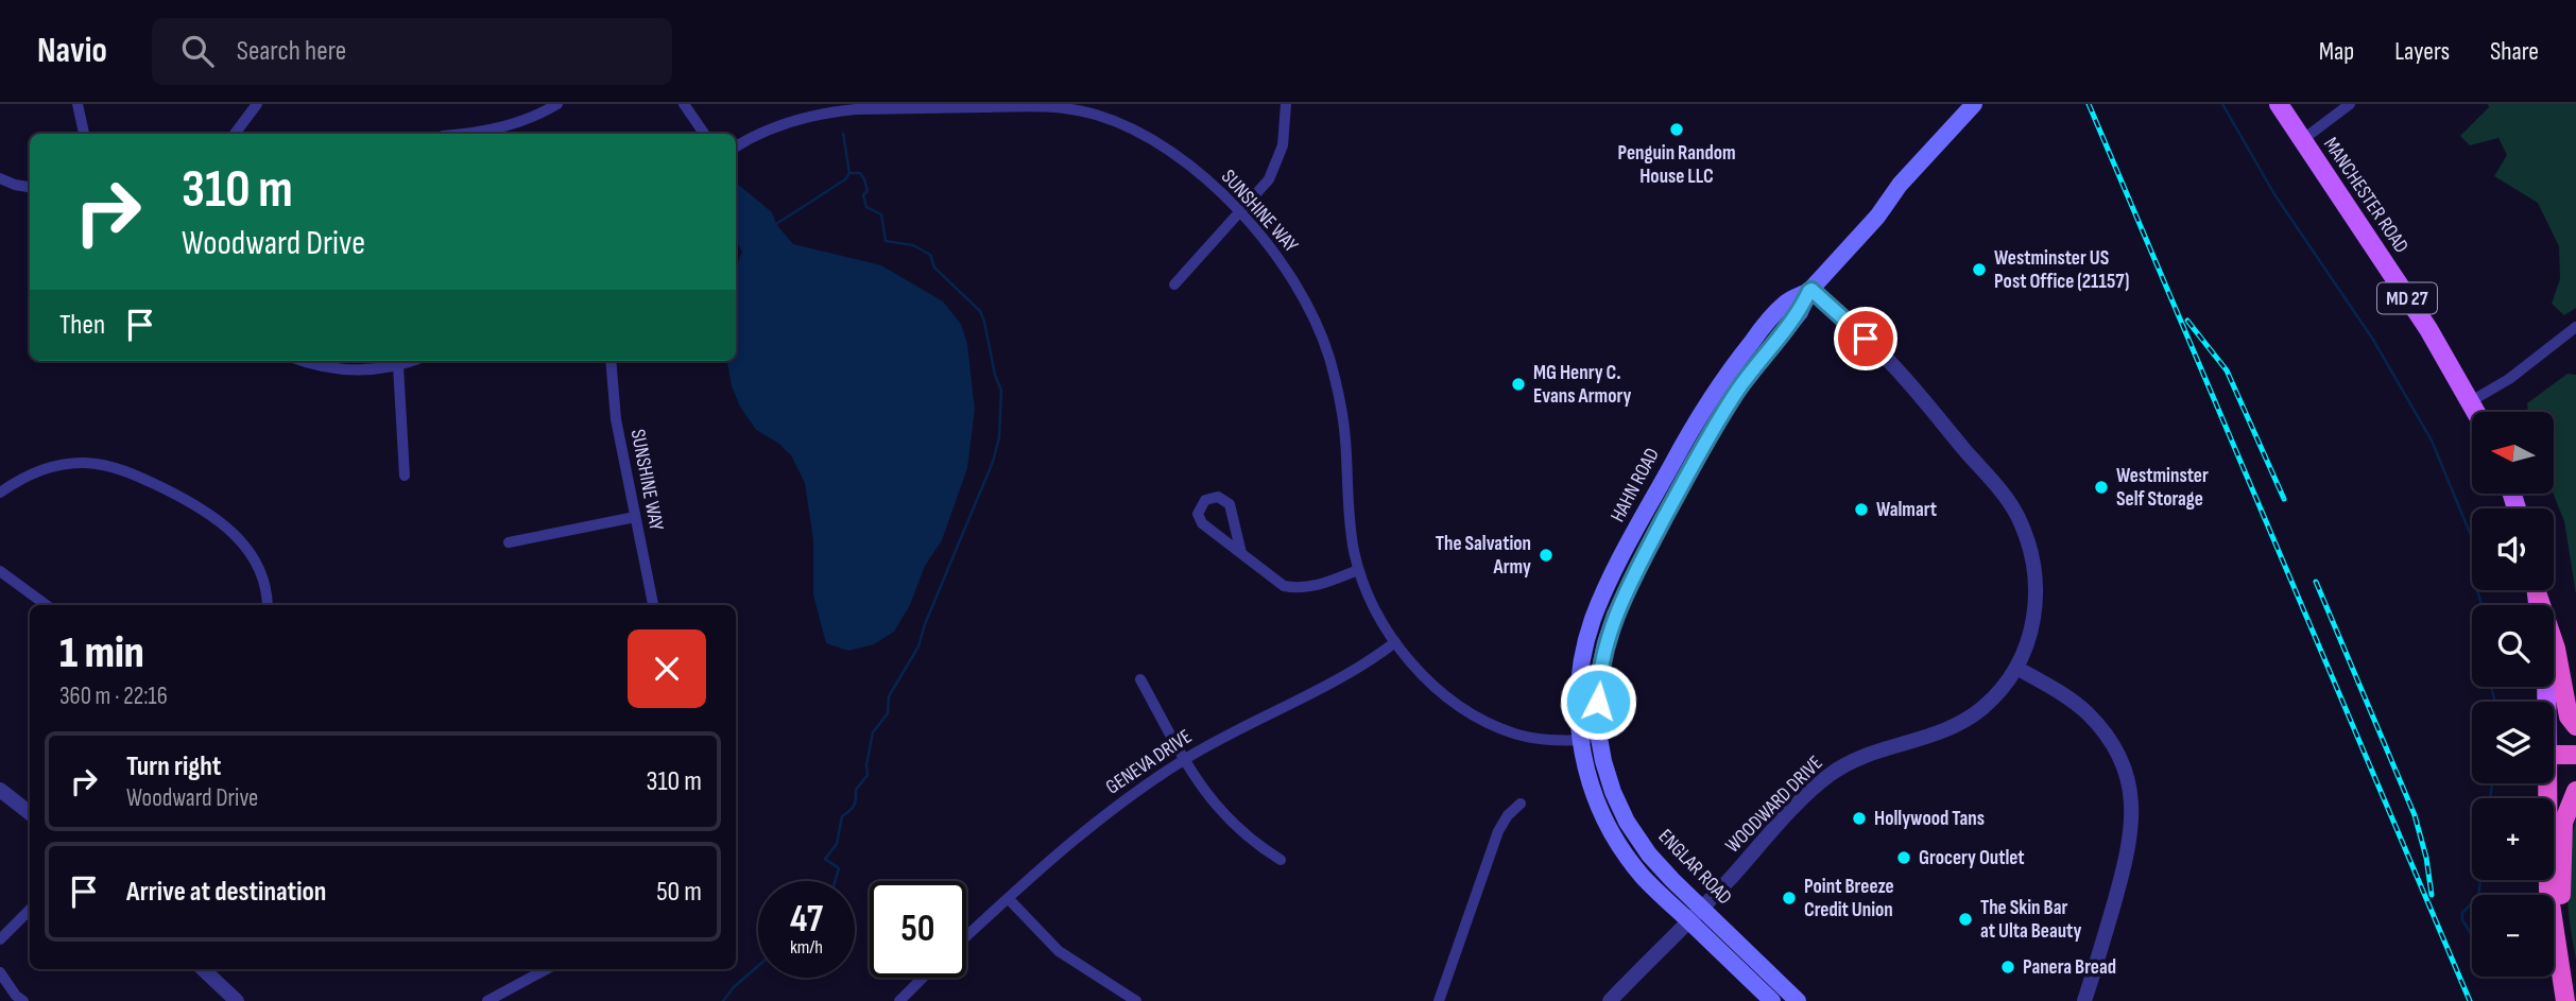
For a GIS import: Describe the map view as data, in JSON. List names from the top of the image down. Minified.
{"streets":{"main road":["MANCHESTER ROAD","MD 27","HAHN ROAD","ENGLAR ROAD"],"street":["SUNSHINE WAY","GENEVA DRIVE","WOODWARD DRIVE"]},"crossings":[["SUNSHINE WAY","HAHN ROAD"],["SUNSHINE WAY","GENEVA DRIVE"],["SUNSHINE WAY","ENGLAR ROAD"],["HAHN ROAD","WOODWARD DRIVE"],["HAHN ROAD","ENGLAR ROAD"],["WOODWARD DRIVE","ENGLAR ROAD"]],"places":["Penguin Random House LLC","Westminster US Post Office (21157)","MG Henry C. Evans Armory","Westminster Self Storage","Walmart","The Salvation Army","Hollywood Tans","Grocery Outlet","Point Breeze Credit Union","The Skin Bar at Ulta Beauty","Panera Bread"],"north":"left","page":{"header":"Navio","search":"Search here","nav":["Map","Layers","Share"],"turn":["310 m","Woodward Drive"],"then":"Then","map_buttons":["+","−"],"heading":["1 min","360 m · 22:16"],"list":[{"name":"Turn right","note":"Woodward Drive","value":"310 m"},{"name":"Arrive at destination","value":"50 m"}],"speed":"47 km/h","limit":"50"}}
